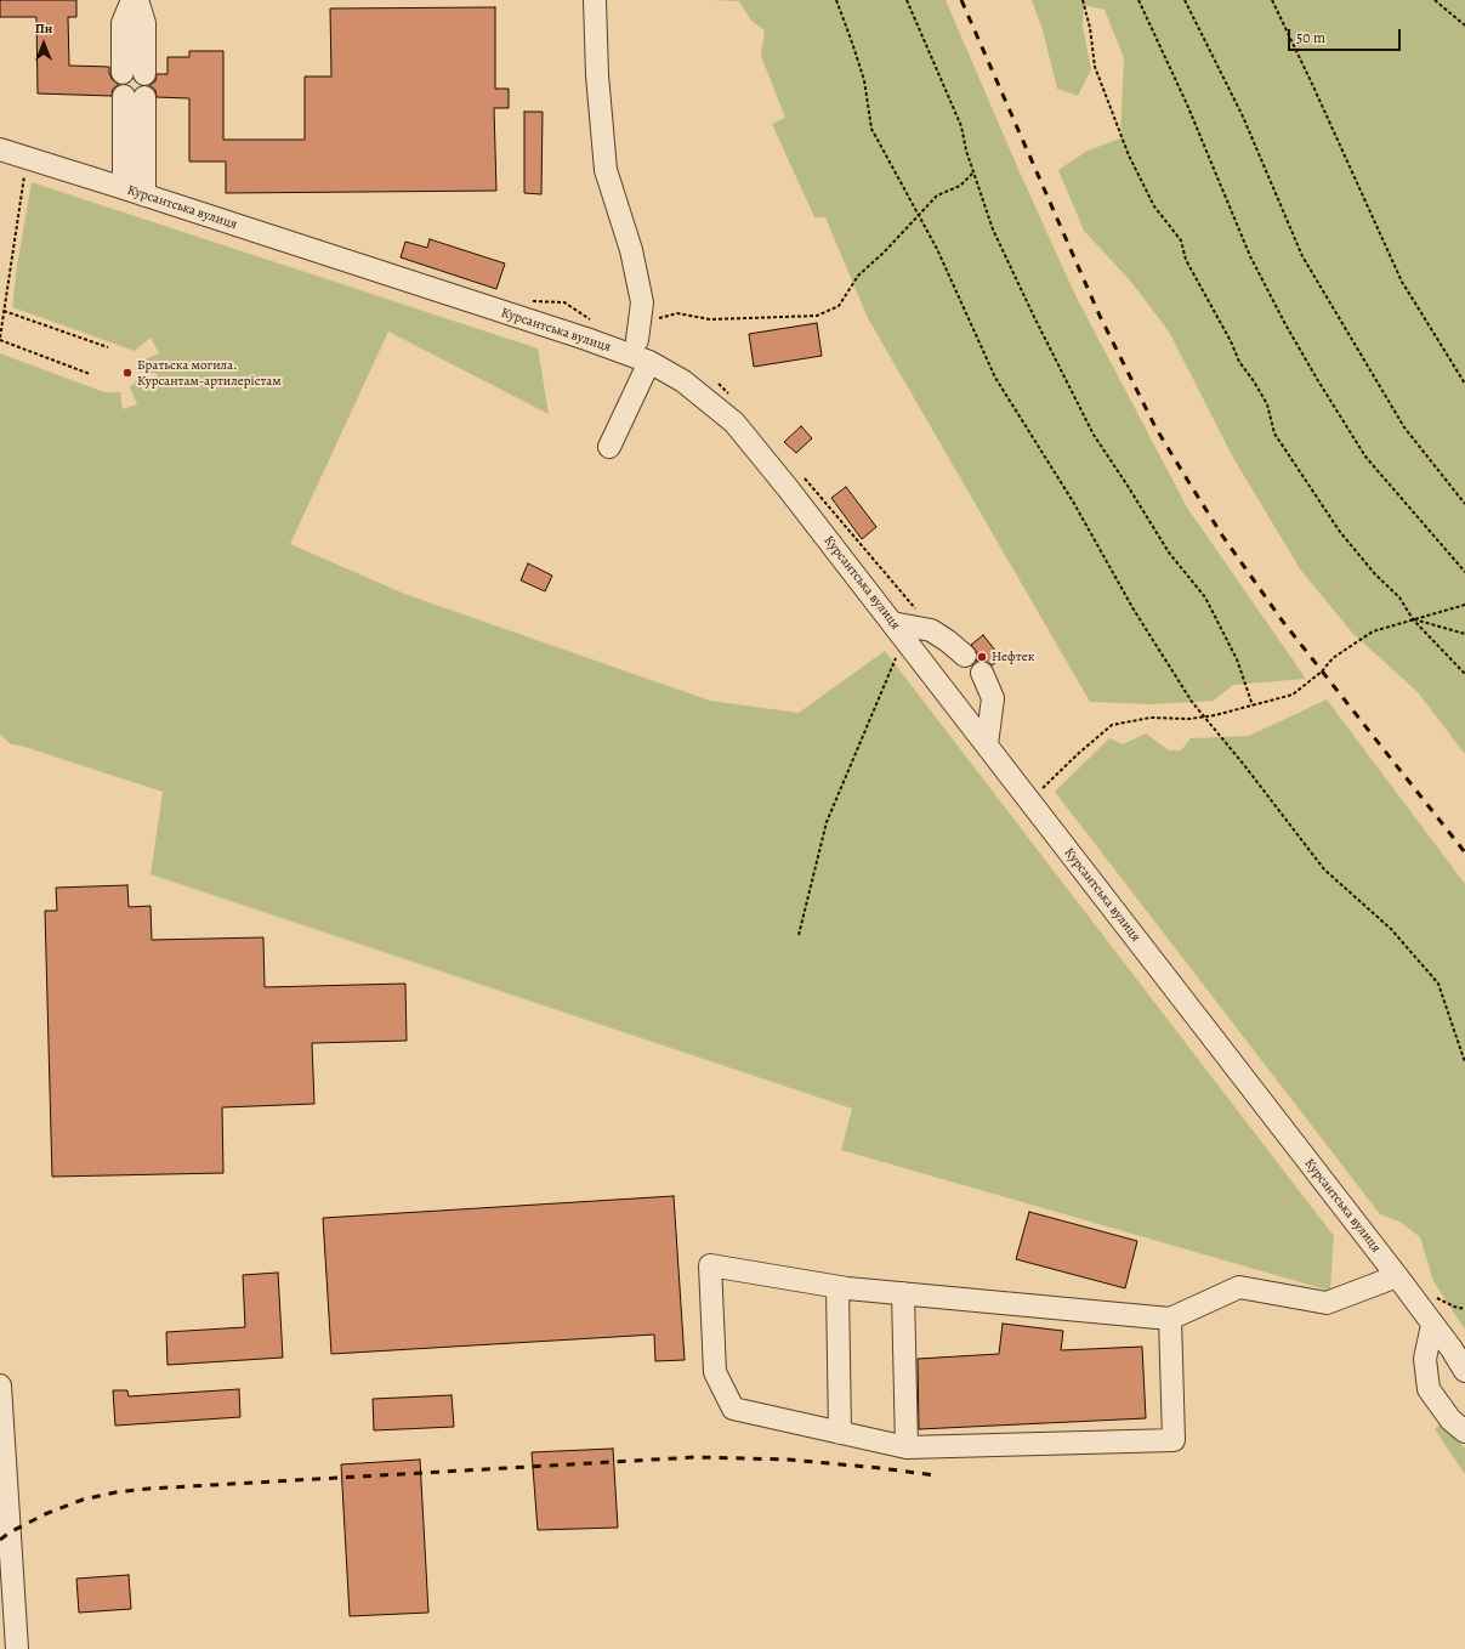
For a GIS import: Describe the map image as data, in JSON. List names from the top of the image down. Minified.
{"streets":{"street":["Курсантська вулиця"]},"places":["Братьска могила. Курсантам-артилерістам","Нефтек"],"scale_bar":"50 m","north":"top"}
